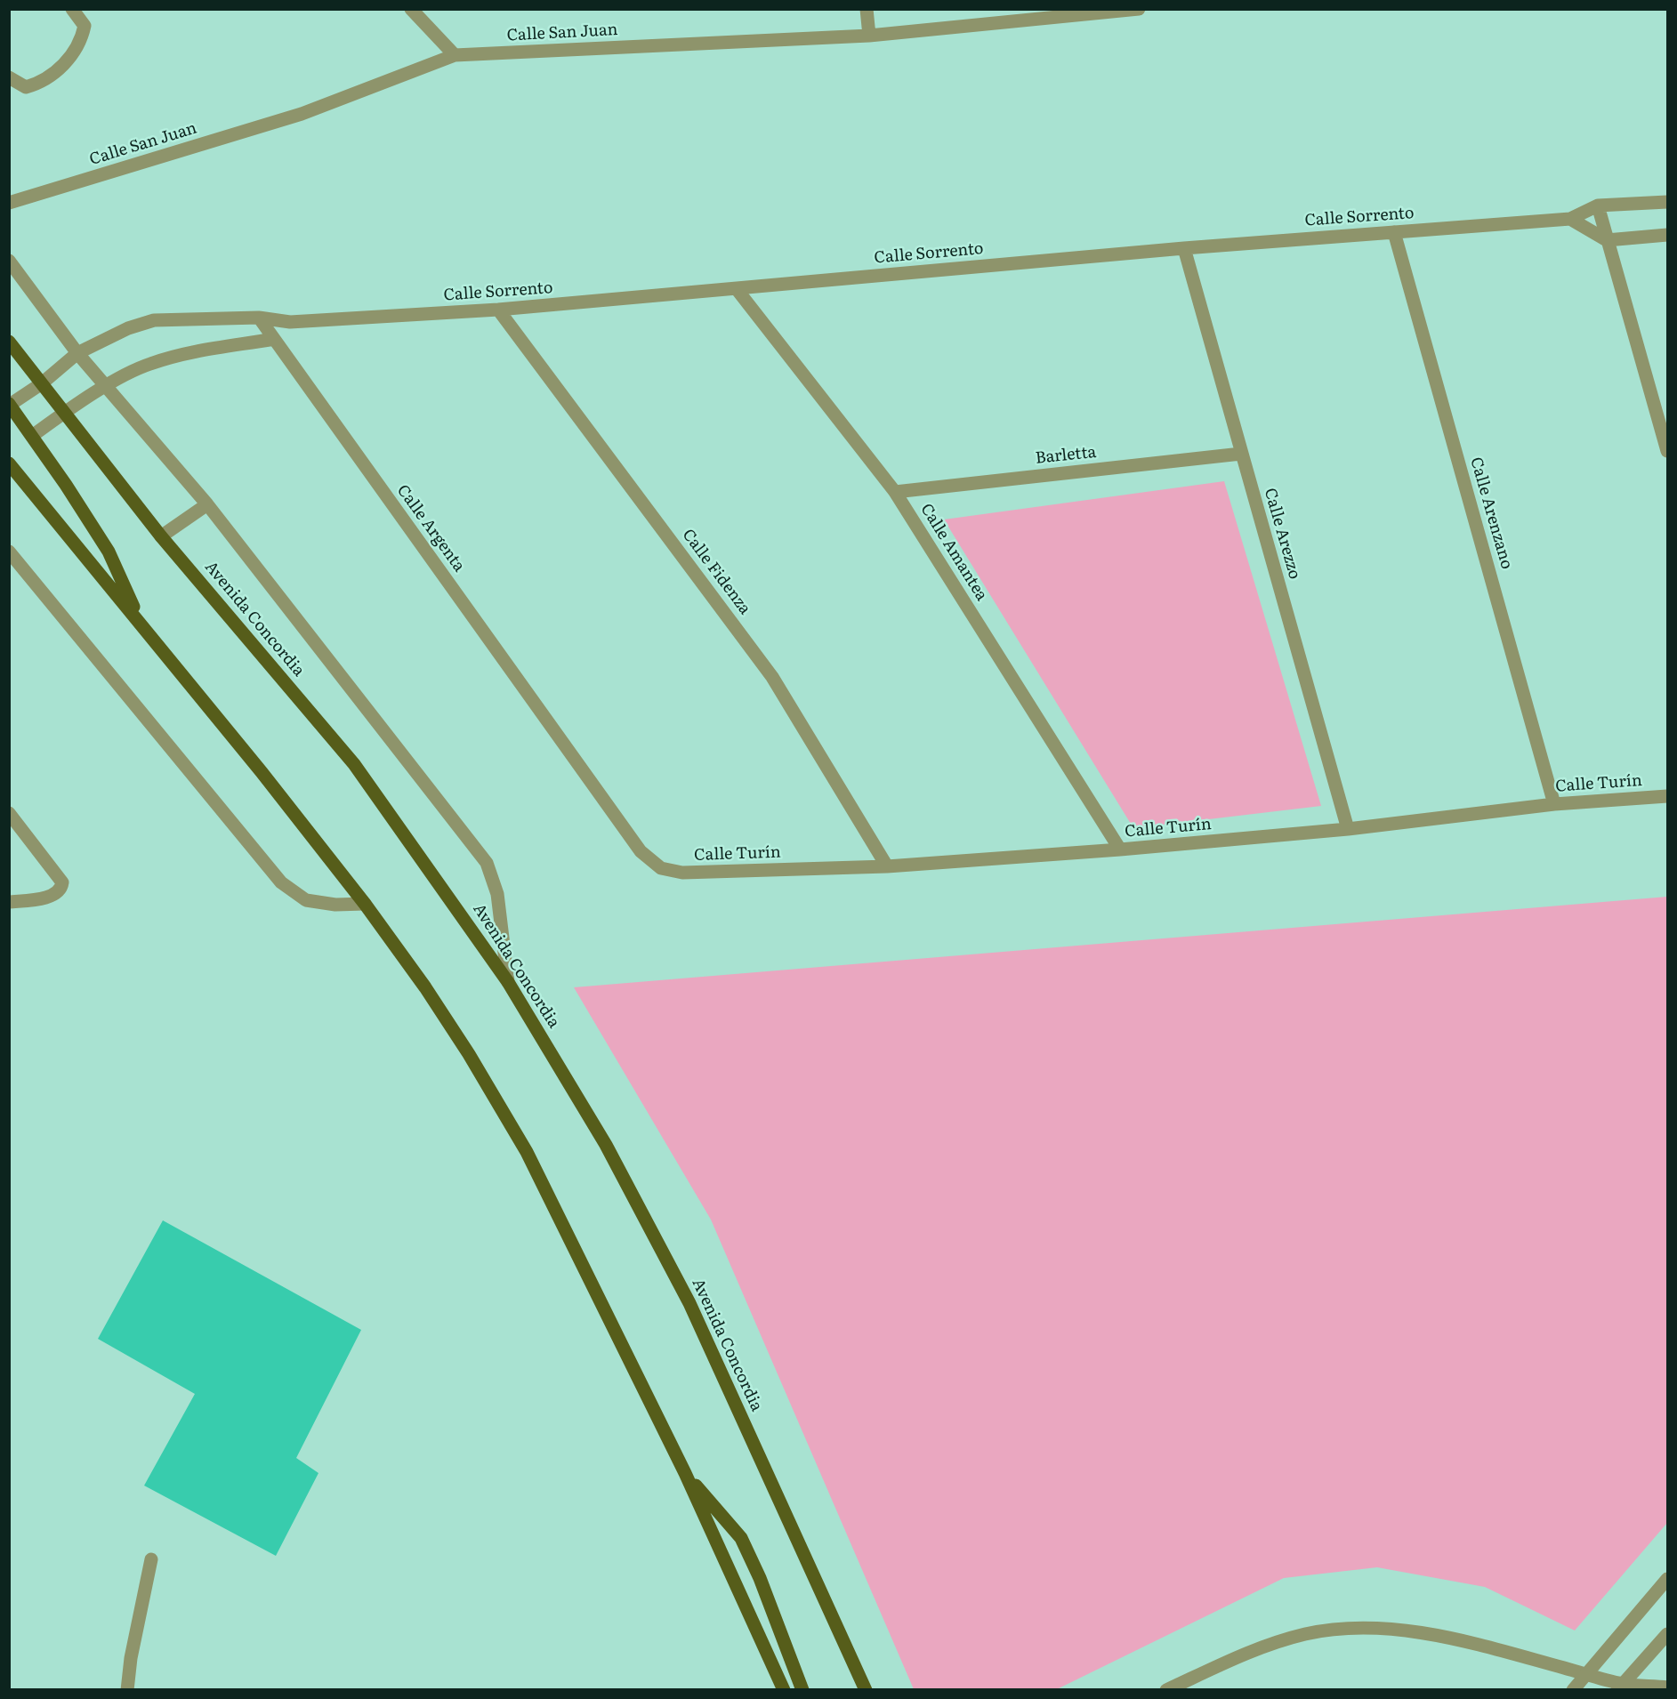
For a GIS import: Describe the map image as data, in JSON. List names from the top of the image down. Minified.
{"streets":{"main road":["Avenida Concordia"],"street":["Calle San Juan","Calle Sorrento","Barletta","Calle Arenzano","Calle Argenta","Calle Arezzo","Calle Amantea","Calle Fidenza","Calle Turín"]},"crossings":[["Calle Sorrento","Calle Arenzano"],["Calle Sorrento","Calle Argenta"],["Calle Sorrento","Calle Arezzo"],["Calle Sorrento","Calle Amantea"],["Calle Sorrento","Calle Fidenza"],["Calle Sorrento","Avenida Concordia"],["Barletta","Calle Arezzo"],["Barletta","Calle Amantea"],["Calle Arenzano","Calle Turín"],["Calle Argenta","Calle Turín"],["Calle Arezzo","Calle Turín"],["Calle Amantea","Calle Turín"],["Calle Fidenza","Calle Turín"]]}
